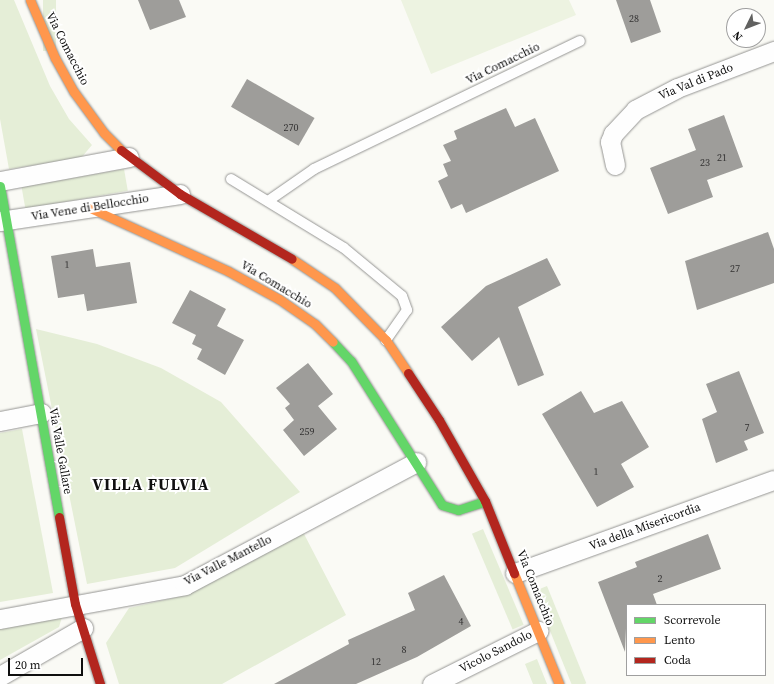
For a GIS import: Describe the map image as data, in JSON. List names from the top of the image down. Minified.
{"streets":{"street":["Via Comacchio","Via Val di Pado","Via Vene di Bellocchio","Via Valle Gallare","Via della Misericordia","Via Valle Mantello","Vicolo Sandolo"]},"crossings":[["Via Comacchio","Via Vene di Bellocchio"],["Via Comacchio","Via della Misericordia"],["Via Comacchio","Via Valle Mantello"],["Via Comacchio","Vicolo Sandolo"],["Via Vene di Bellocchio","Via Valle Gallare"],["Via Valle Gallare","Via Valle Mantello"]],"districts":["VILLA FULVIA"],"house_numbers":["28","270","21","23","1","27","7","259","1","2","4","8","12"],"legend":["Scorrevole","Lento","Coda"],"scale_bar":"20 m","north":"bottom left"}
